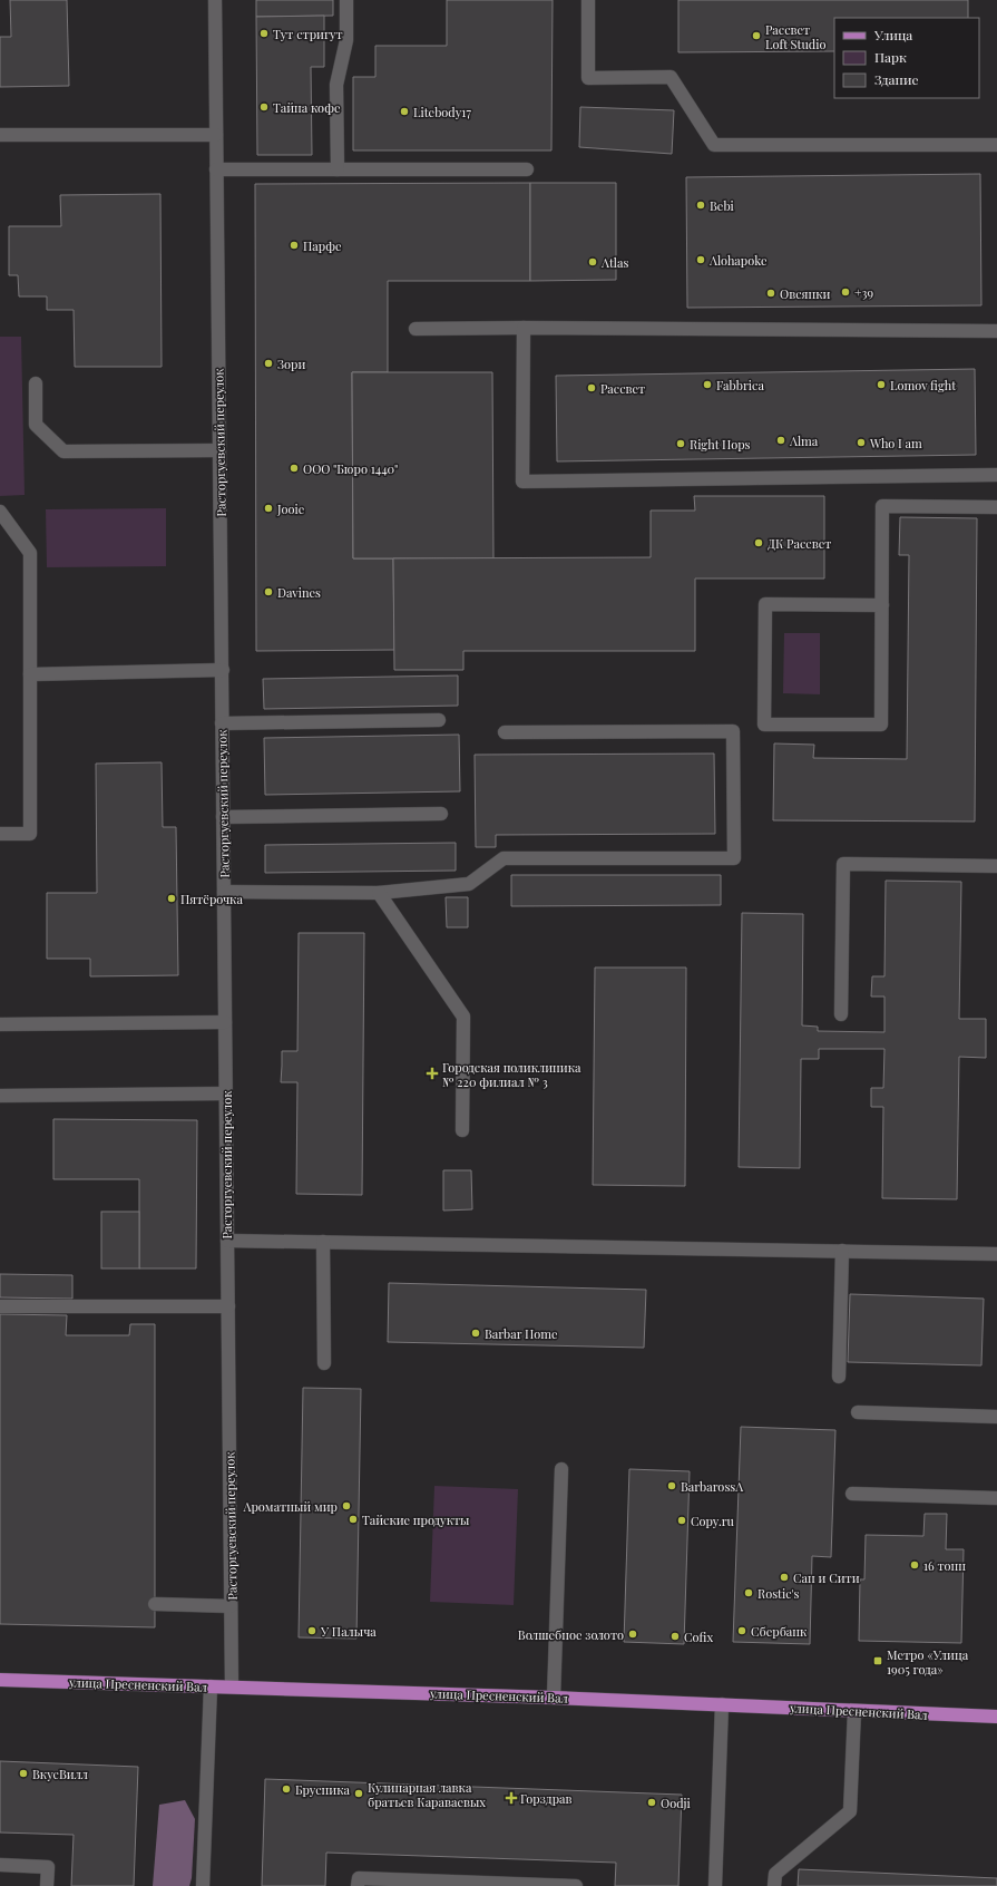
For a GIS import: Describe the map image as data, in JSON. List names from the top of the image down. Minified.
{"streets":{"main road":["улица Пресненский Вал"],"street":["Расторгуевский переулок"]},"crossings":[["Расторгуевский переулок","улица Пресненский Вал"]],"places":{"other":["Тут стригут","Рассвет Loft Studio","Тайна кофе","Litebody17","Bebi","Парфе","Alohapoke","Atlas","+39","Овсянки","Зори","Fabbrica","Lomov fight","Рассвет","Alma","Who I am","Right Hops","ООО \"Бюро 1440\"","Jooie","ДК Рассвет","Davines","Пятёрочка","Barbar Home","BarbarossA","Ароматный мир","Тайские продукты","Copy.ru","16 тонн","Сан и Сити","Rostic's","У Палыча","Сбербанк","Волшебное золото","Cofix","ВкусВилл","Брусника","Кулинарная лавка братьев Караваевых","Oodji"],"health":["Городская поликлиника № 220 филиал № 3","Горздрав"],"transit":["Метро «Улица 1905 года»"]},"legend":["Улица","Парк","Здание"]}
